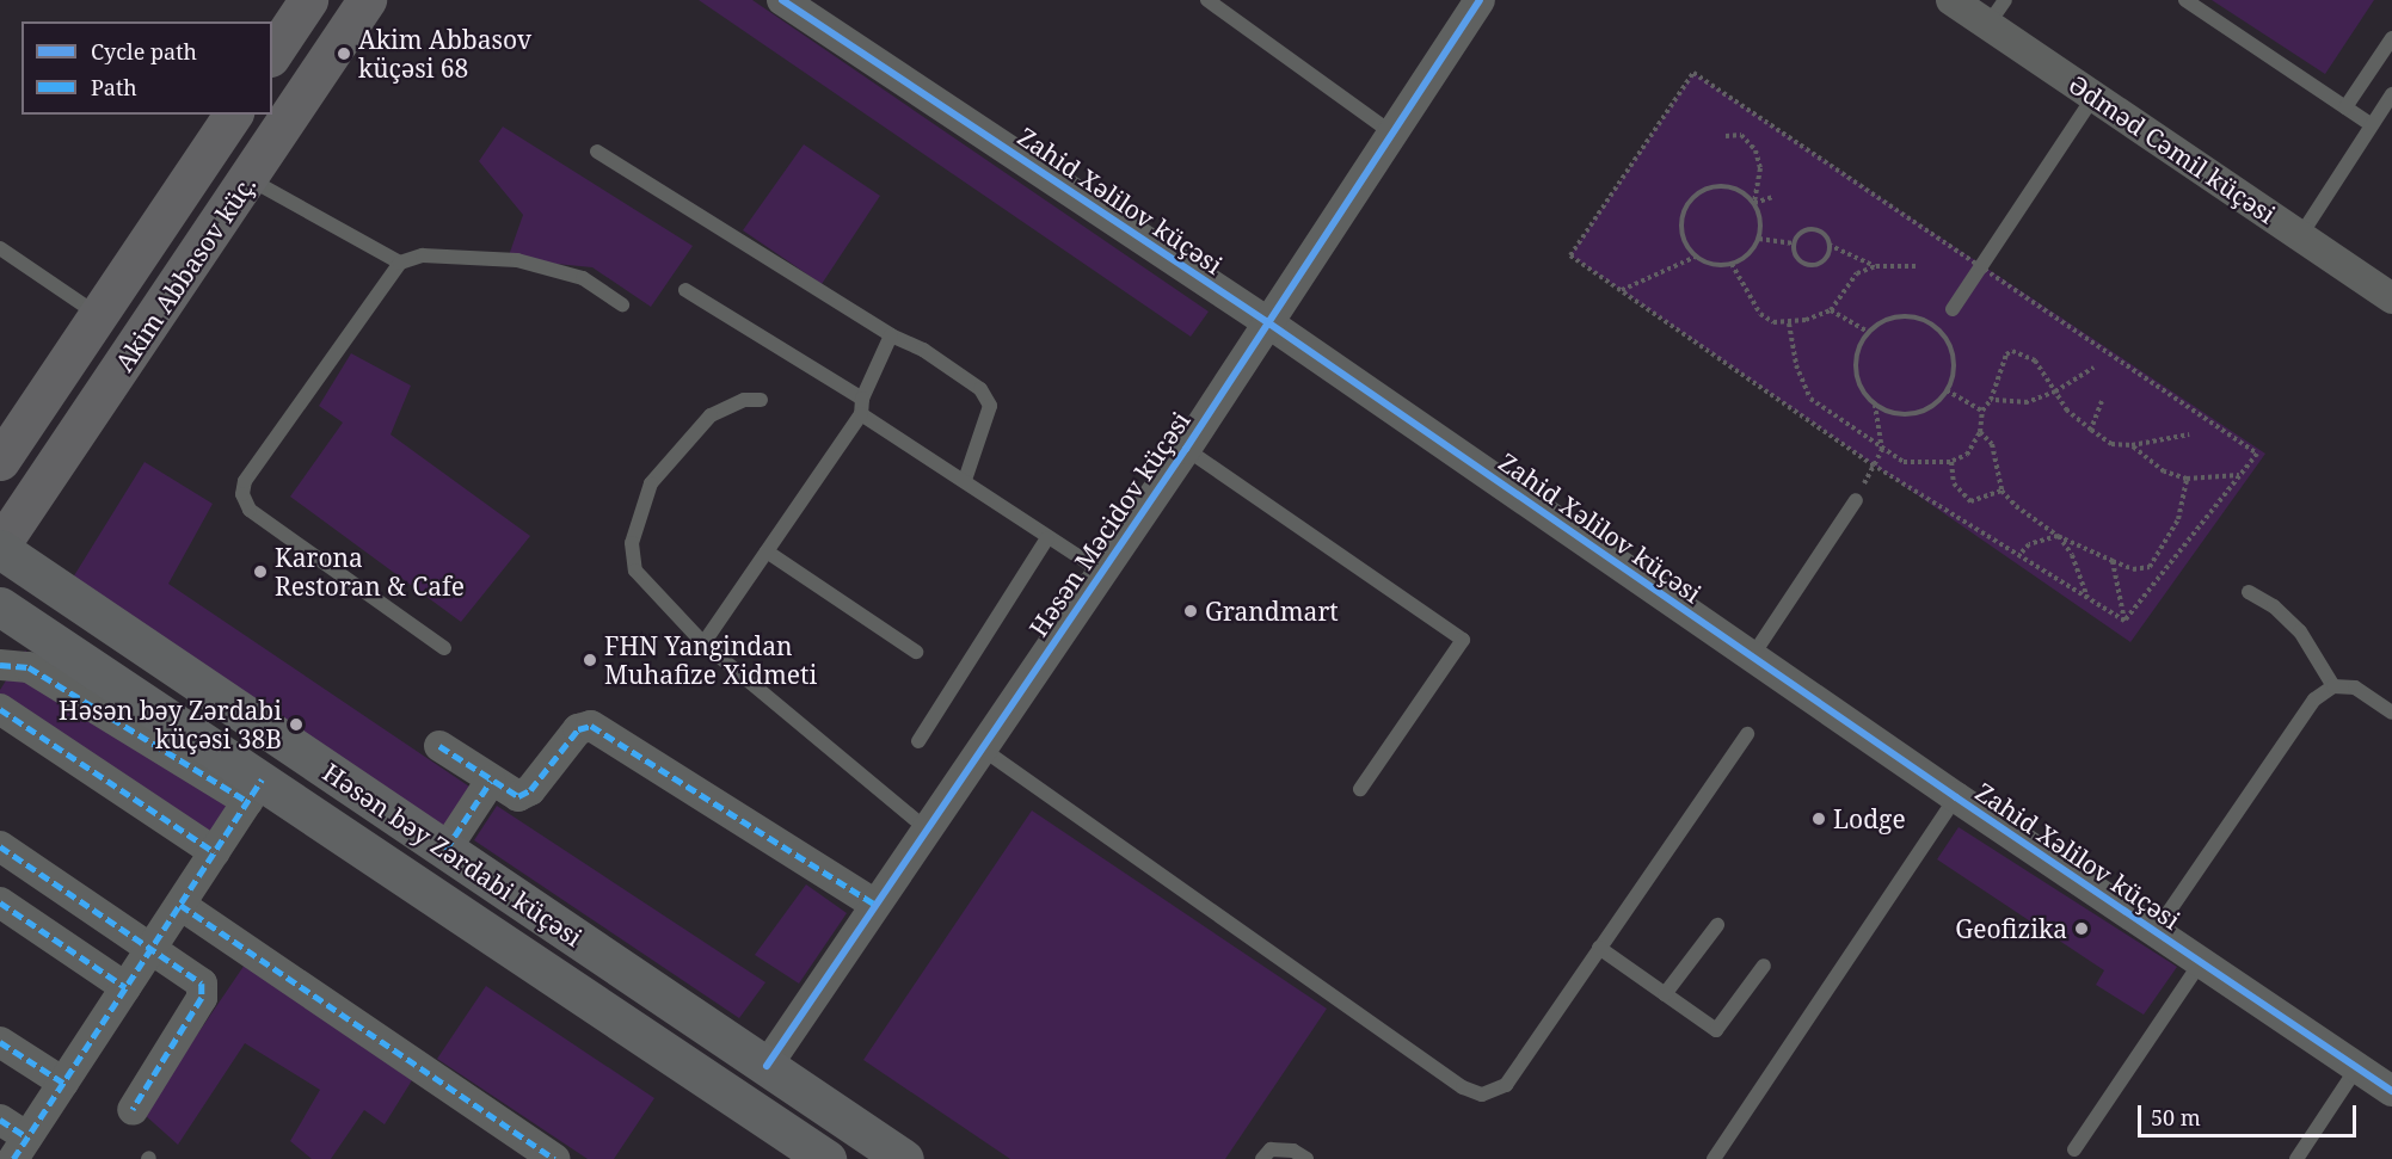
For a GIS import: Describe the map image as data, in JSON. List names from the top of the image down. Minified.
{"streets":{"main road":["Akim Abbasov küç.","Həsən bəy Zərdabi küçəsi"],"street":["Ədməd Cəmil küçəsi","Zahid Xəlilov küçəsi","Həsən Məcidov küçəsi"]},"crossings":[["Zahid Xəlilov küçəsi","Həsən Məcidov küçəsi"],["Akim Abbasov küç.","Həsən bəy Zərdabi küçəsi"],["Həsən Məcidov küçəsi","Həsən bəy Zərdabi küçəsi"]],"places":["Akim Abbasov küçəsi 68","Karona Restoran & Cafe","Grandmart","FHN Yangindan Muhafize Xidmeti","Həsən bəy Zərdabi küçəsi 38B","Lodge","Geofizika"],"legend":["Cycle path","Path"],"scale_bar":"50 m"}
